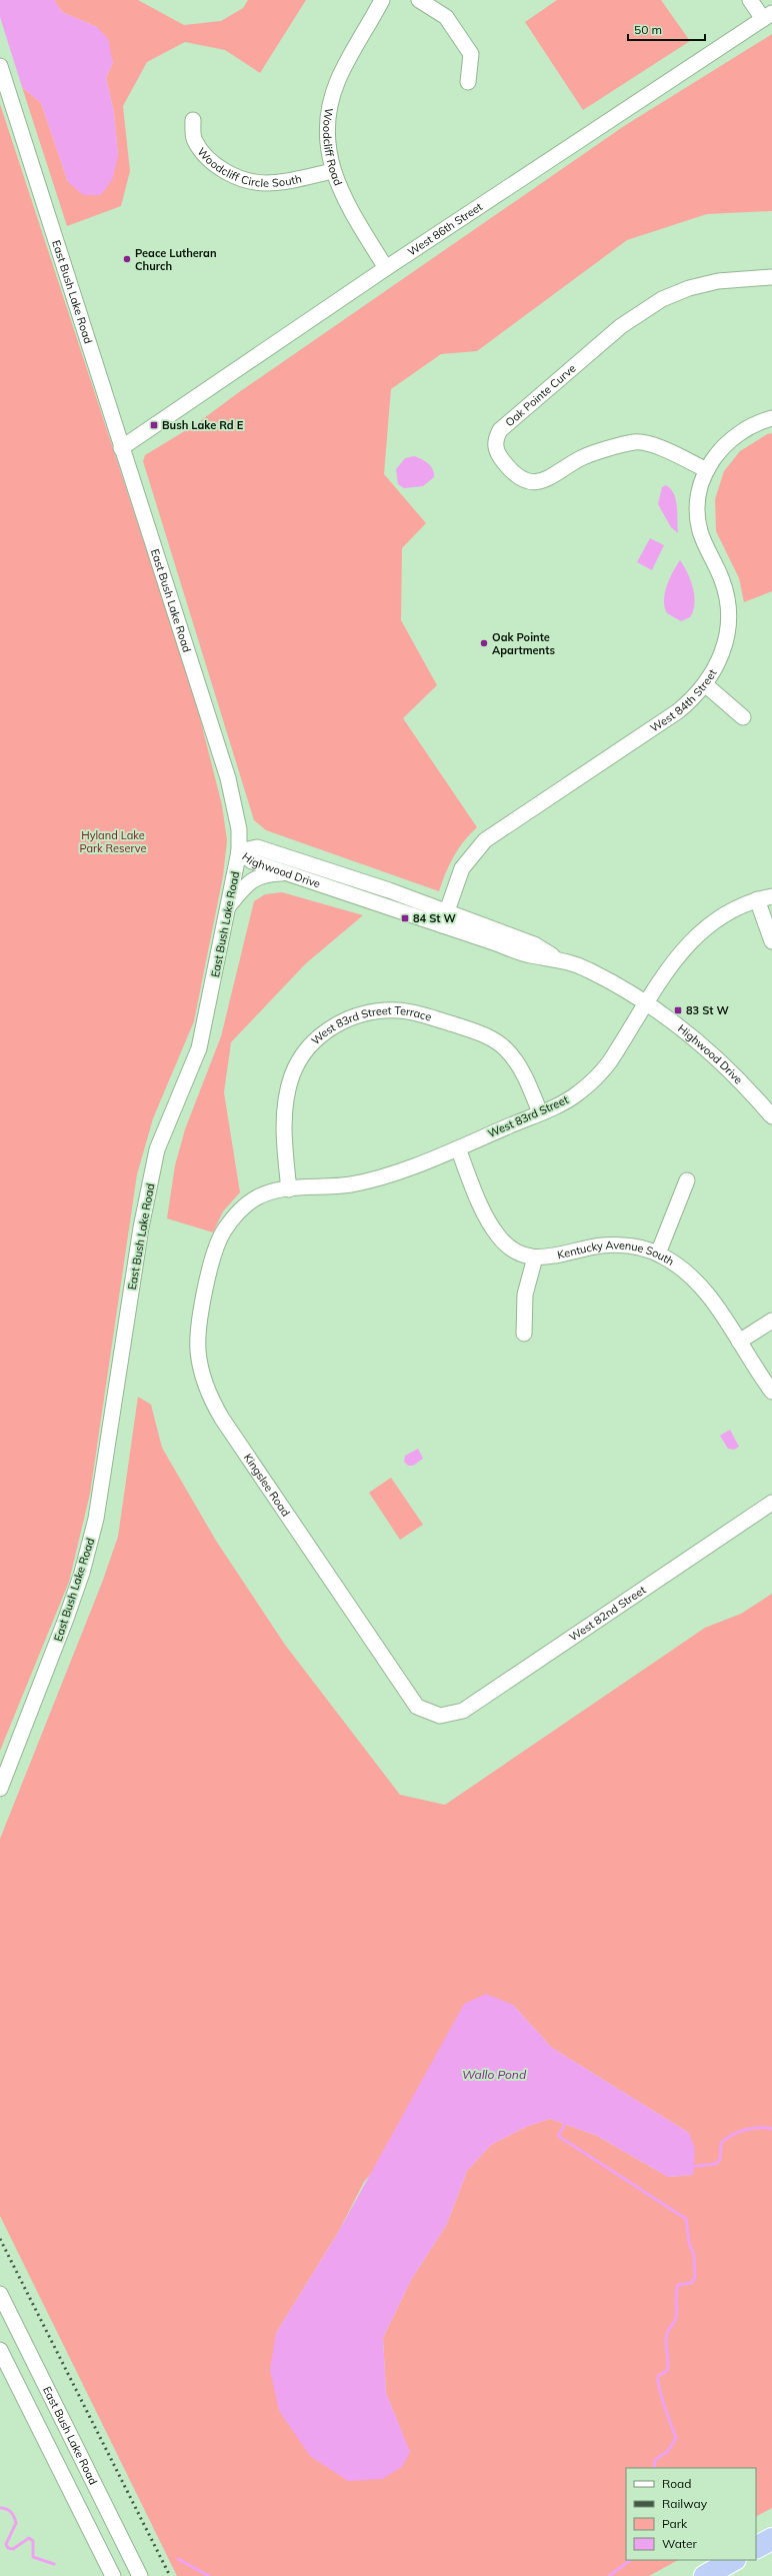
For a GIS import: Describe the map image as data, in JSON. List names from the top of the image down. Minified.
{"streets":{"street":["Woodcliff Road","Woodcliff Circle South","West 86th Street","East Bush Lake Road","Oak Pointe Curve","West 84th Street","Highwood Drive","West 83rd Street Terrace","West 83rd Street","Kentucky Avenue South","Kingslee Road","West 82nd Street"]},"crossings":[["Woodcliff Road","Woodcliff Circle South"],["Woodcliff Road","West 86th Street"],["West 86th Street","East Bush Lake Road"],["East Bush Lake Road","Highwood Drive"],["Oak Pointe Curve","West 84th Street"],["West 84th Street","Highwood Drive"],["Highwood Drive","West 83rd Street"],["West 83rd Street Terrace","West 83rd Street"],["West 83rd Street","Kentucky Avenue South"],["West 83rd Street","Kingslee Road"],["Kingslee Road","West 82nd Street"]],"water":["Wallo Pond"],"parks":["Hyland Lake Park Reserve"],"places":{"other":["Peace Lutheran Church","Oak Pointe Apartments"],"transit":["Bush Lake Rd E","84 St W","83 St W"]},"legend":["Road","Railway","Park","Water"],"scale_bar":"50 m"}
